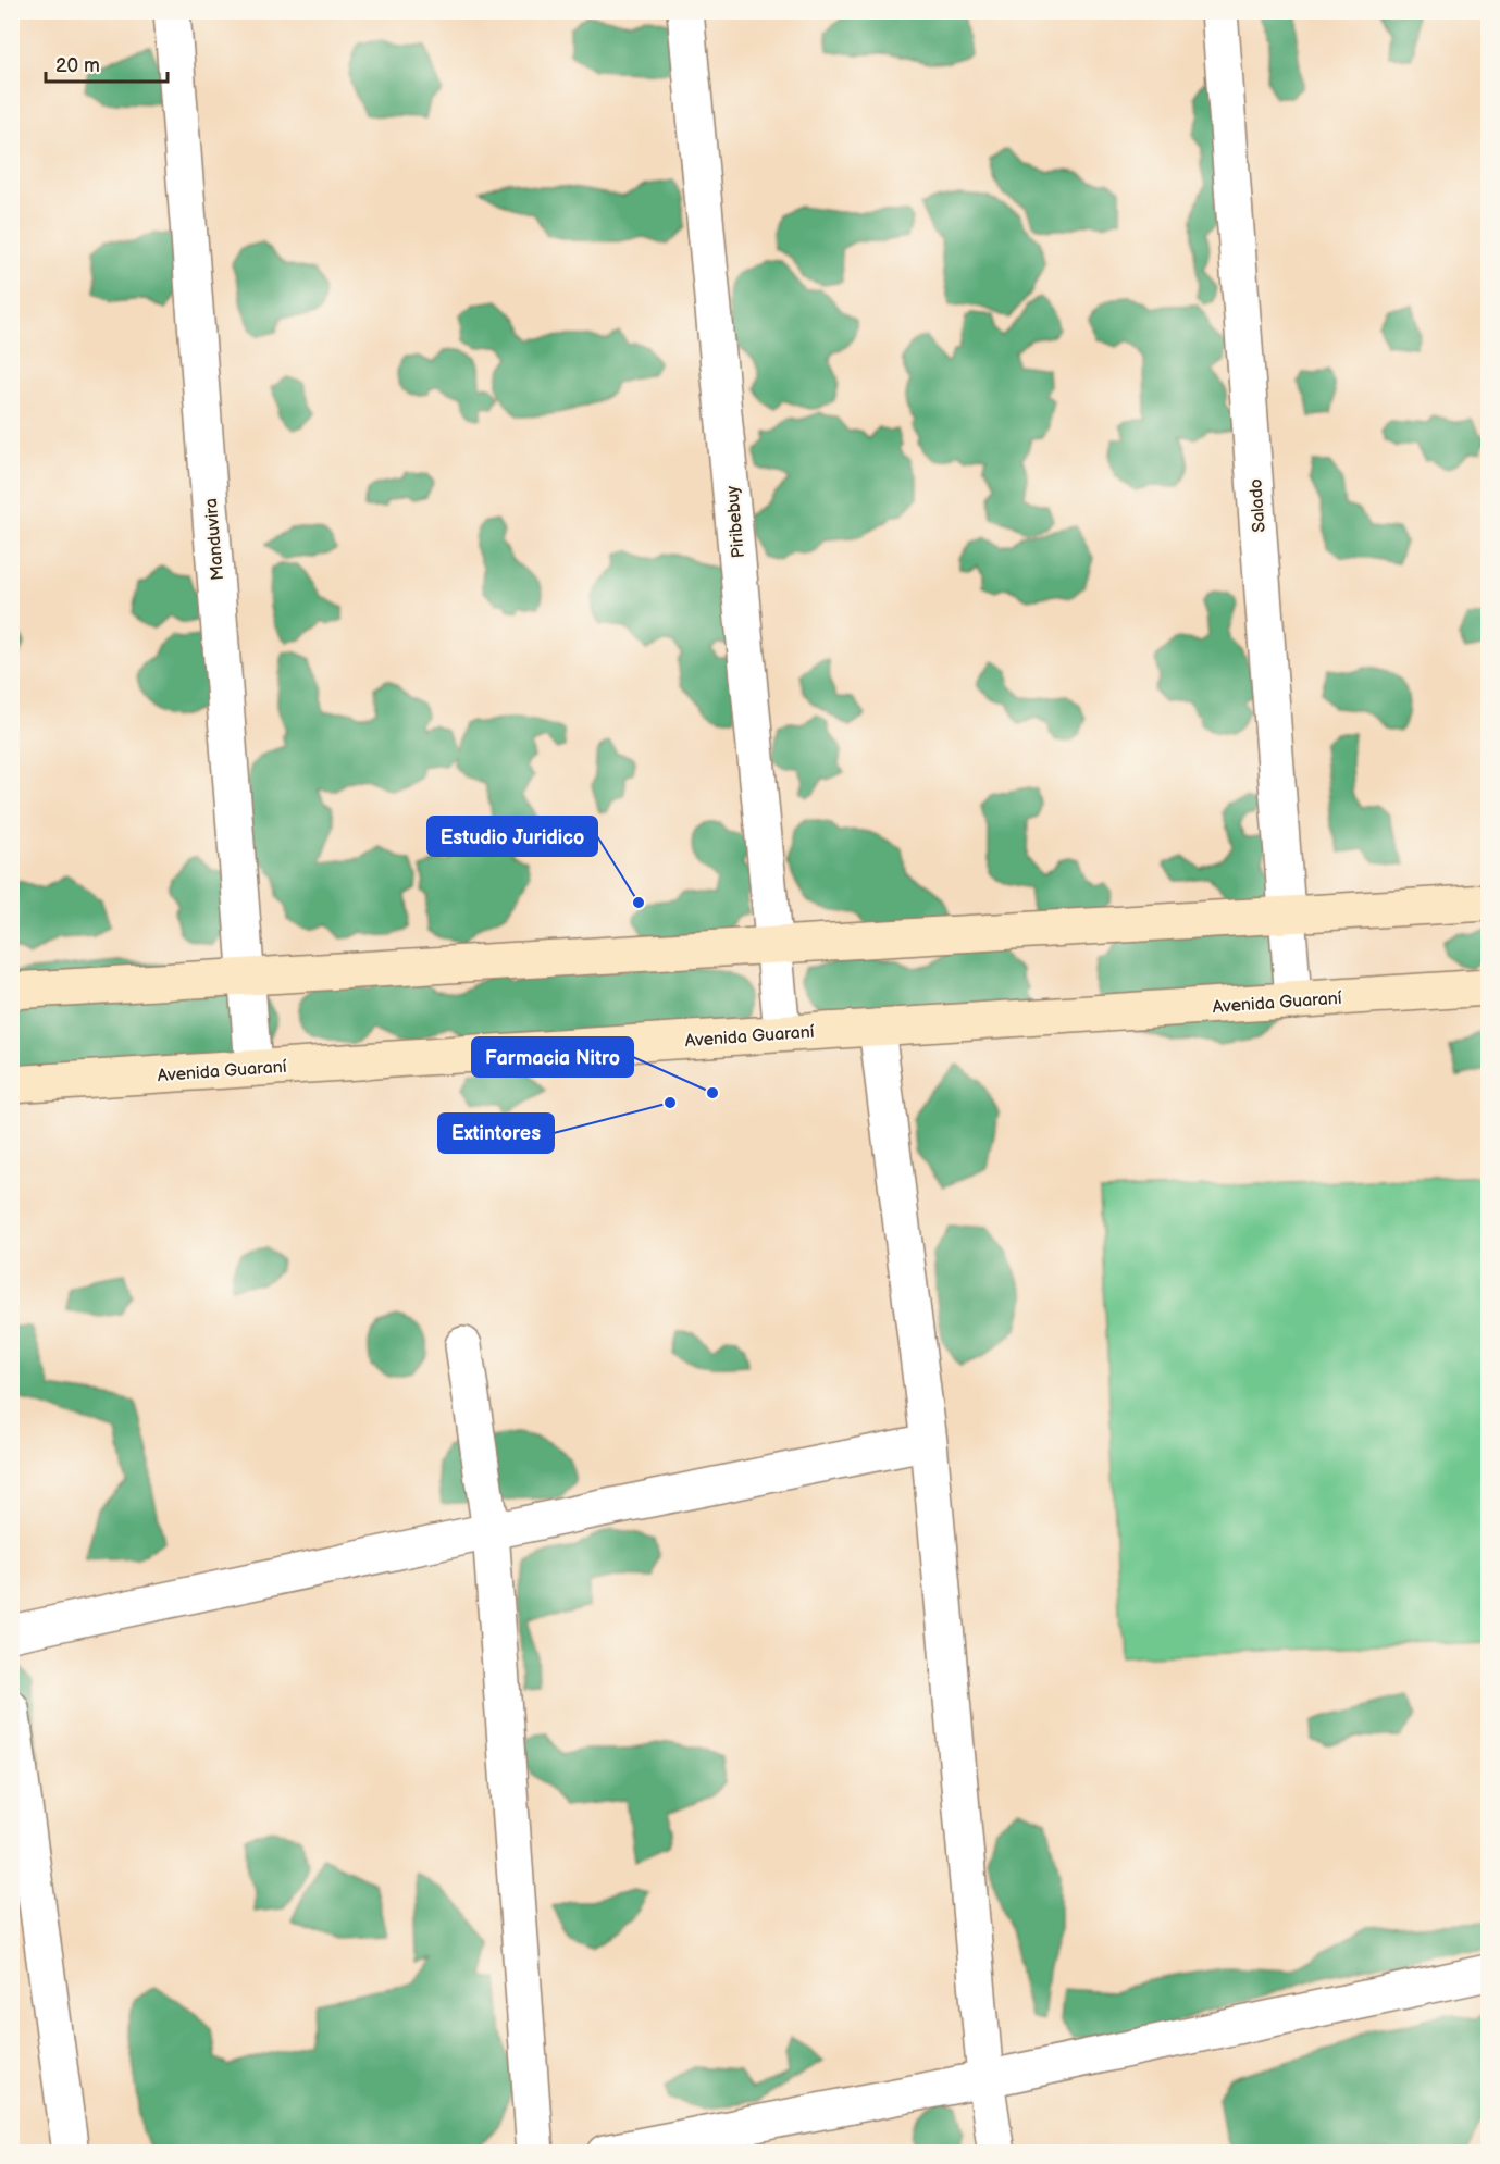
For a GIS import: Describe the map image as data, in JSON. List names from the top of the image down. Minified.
{"streets":{"main road":["Avenida Guaraní"],"street":["Salado","Piribebuy","Manduvira"]},"crossings":[["Salado","Avenida Guaraní"],["Piribebuy","Avenida Guaraní"],["Manduvira","Avenida Guaraní"]],"places":["Estudio Juridico","Farmacia Nitro","Extintores"],"scale_bar":"20 m"}
